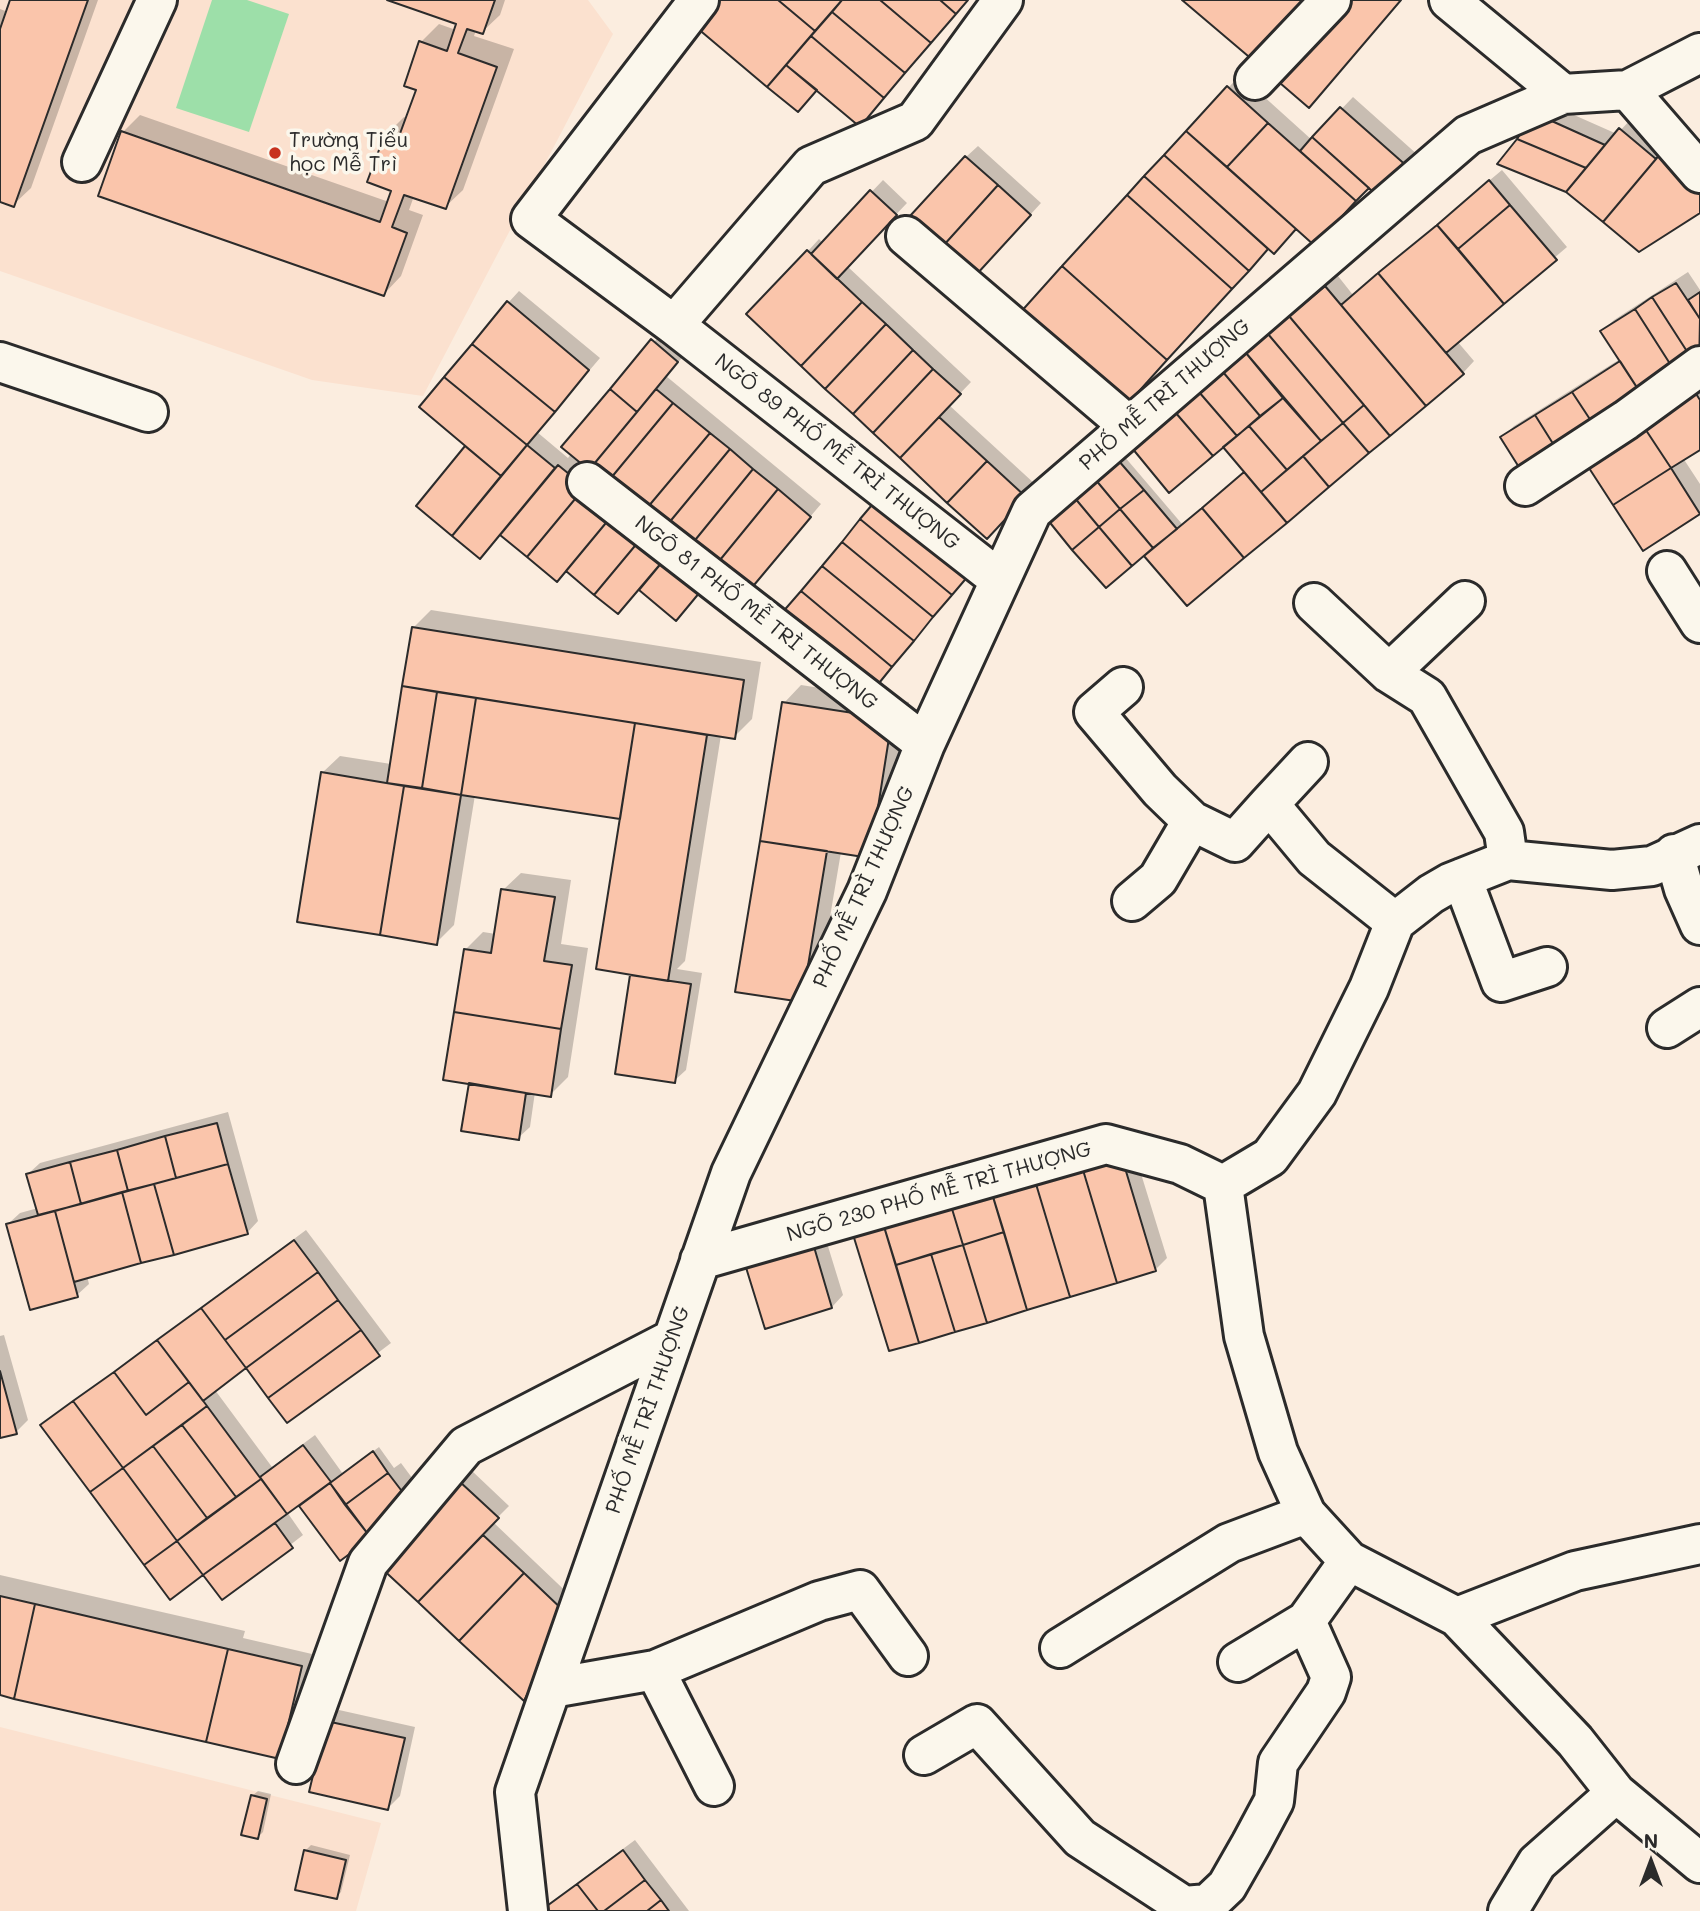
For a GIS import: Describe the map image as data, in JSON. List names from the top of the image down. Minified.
{"streets":{"street":["PHỐ MỄ TRÌ THƯỢNG","NGÕ 89 PHỐ MỄ TRÌ THƯỢNG","NGÕ 81 PHỐ MỄ TRÌ THƯỢNG","NGÕ 230 PHỐ MỄ TRÌ THƯỢNG"]},"crossings":[["PHỐ MỄ TRÌ THƯỢNG","NGÕ 89 PHỐ MỄ TRÌ THƯỢNG"],["PHỐ MỄ TRÌ THƯỢNG","NGÕ 81 PHỐ MỄ TRÌ THƯỢNG"],["PHỐ MỄ TRÌ THƯỢNG","NGÕ 230 PHỐ MỄ TRÌ THƯỢNG"]],"places":["Trường Tiểu học Mễ Trì"],"north":"top"}
